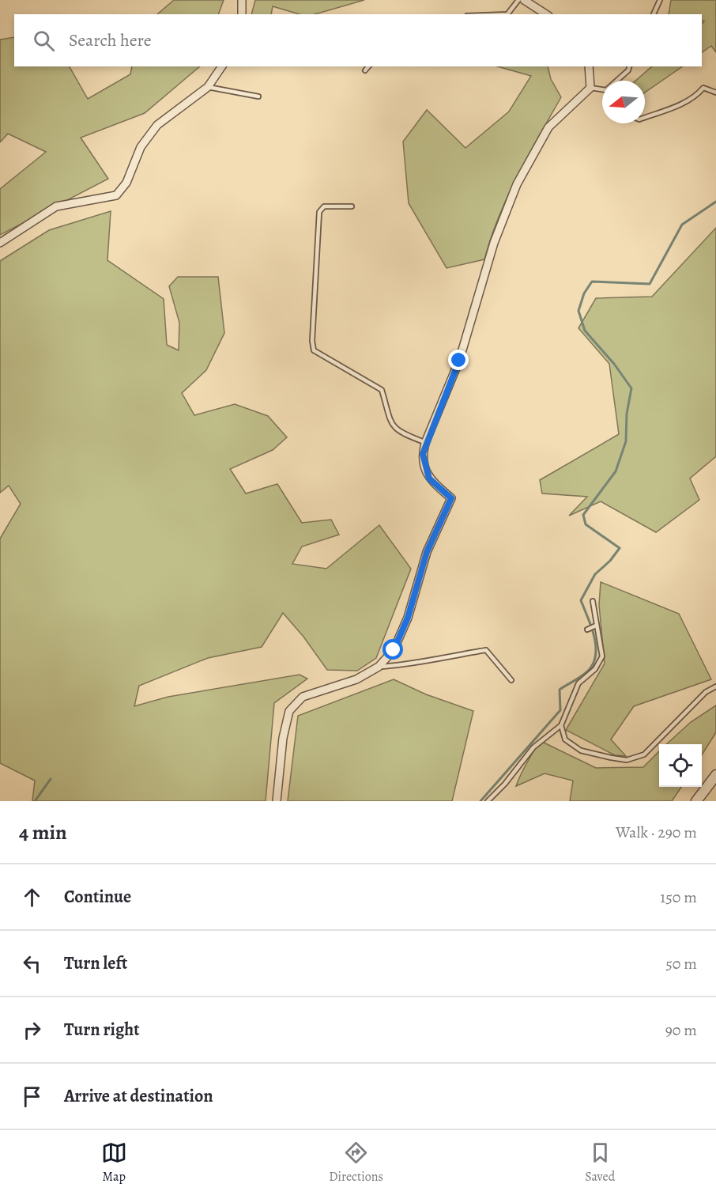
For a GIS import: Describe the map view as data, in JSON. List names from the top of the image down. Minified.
{"north":"left","page":{"search":"Search here","heading":["4 min","Walk · 290 m"],"list":[["Continue","150 m"],["Turn left","50 m"],["Turn right","90 m"],"Arrive at destination"],"nav":["Map","Directions","Saved"]}}
